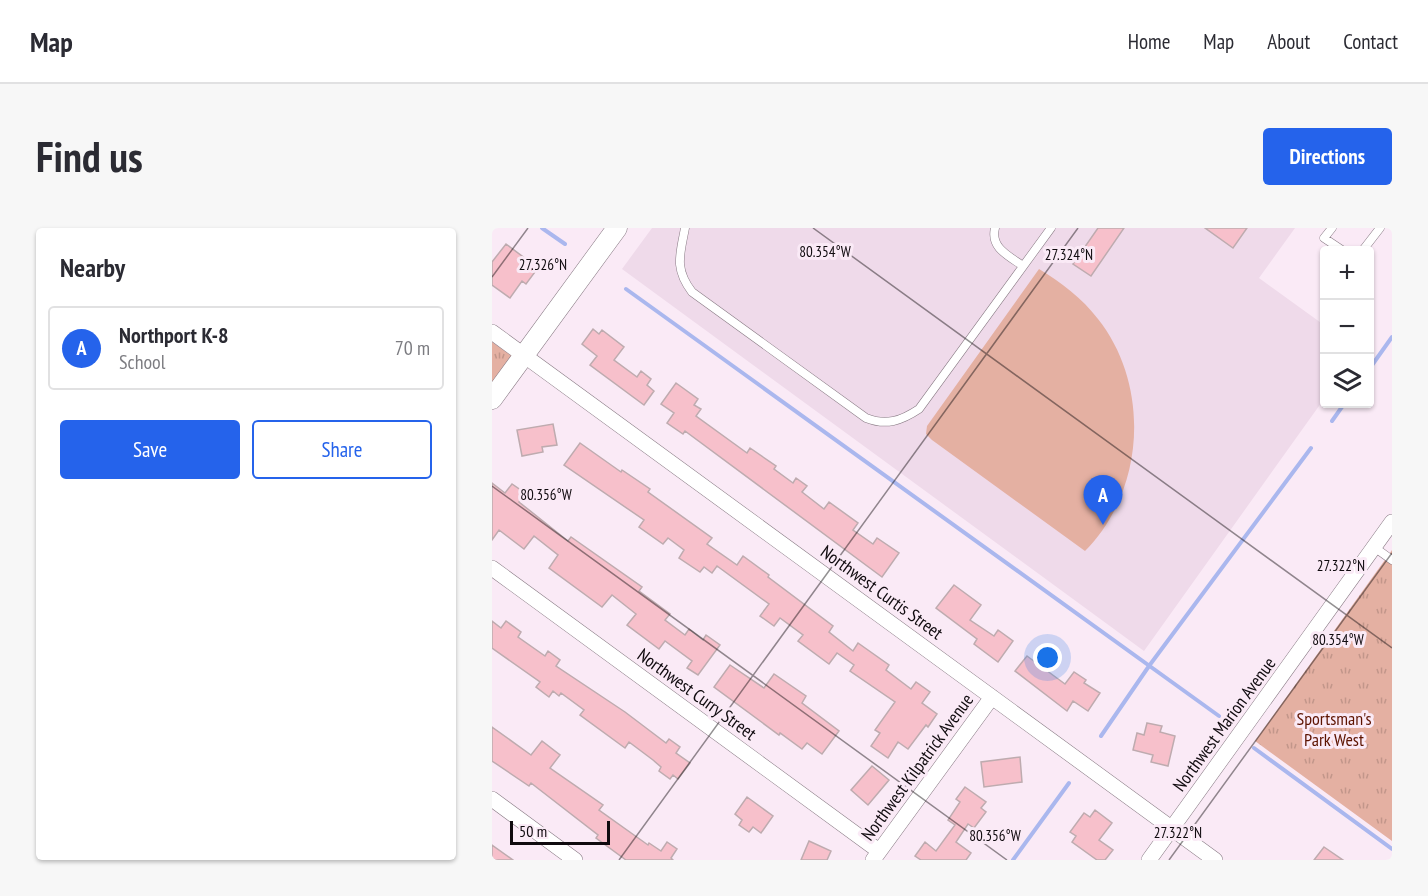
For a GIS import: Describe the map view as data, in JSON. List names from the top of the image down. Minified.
{"streets":{"street":["Northwest Curtis Street","Northwest Curry Street","Northwest Marion Avenue","Northwest Kilpatrick Avenue"]},"crossings":[["Northwest Curtis Street","Northwest Marion Avenue"],["Northwest Curtis Street","Northwest Kilpatrick Avenue"],["Northwest Curry Street","Northwest Kilpatrick Avenue"]],"parks":["Sportsman's Park West"],"scale_bar":"50 m","page":{"header":"Map","nav":["Home","Map","About","Contact"],"buttons":["Directions",["Save","Share"]],"title":"Find us","heading":"Nearby","map_buttons":["+","−"],"list":[{"mark":"A","name":"Northport K-8","note":"School","value":"70 m"}],"pins":"A","scale":"50 m"},"coordinates":["80.354°W","27.324°N","27.326°N","80.356°W","27.322°N"]}
